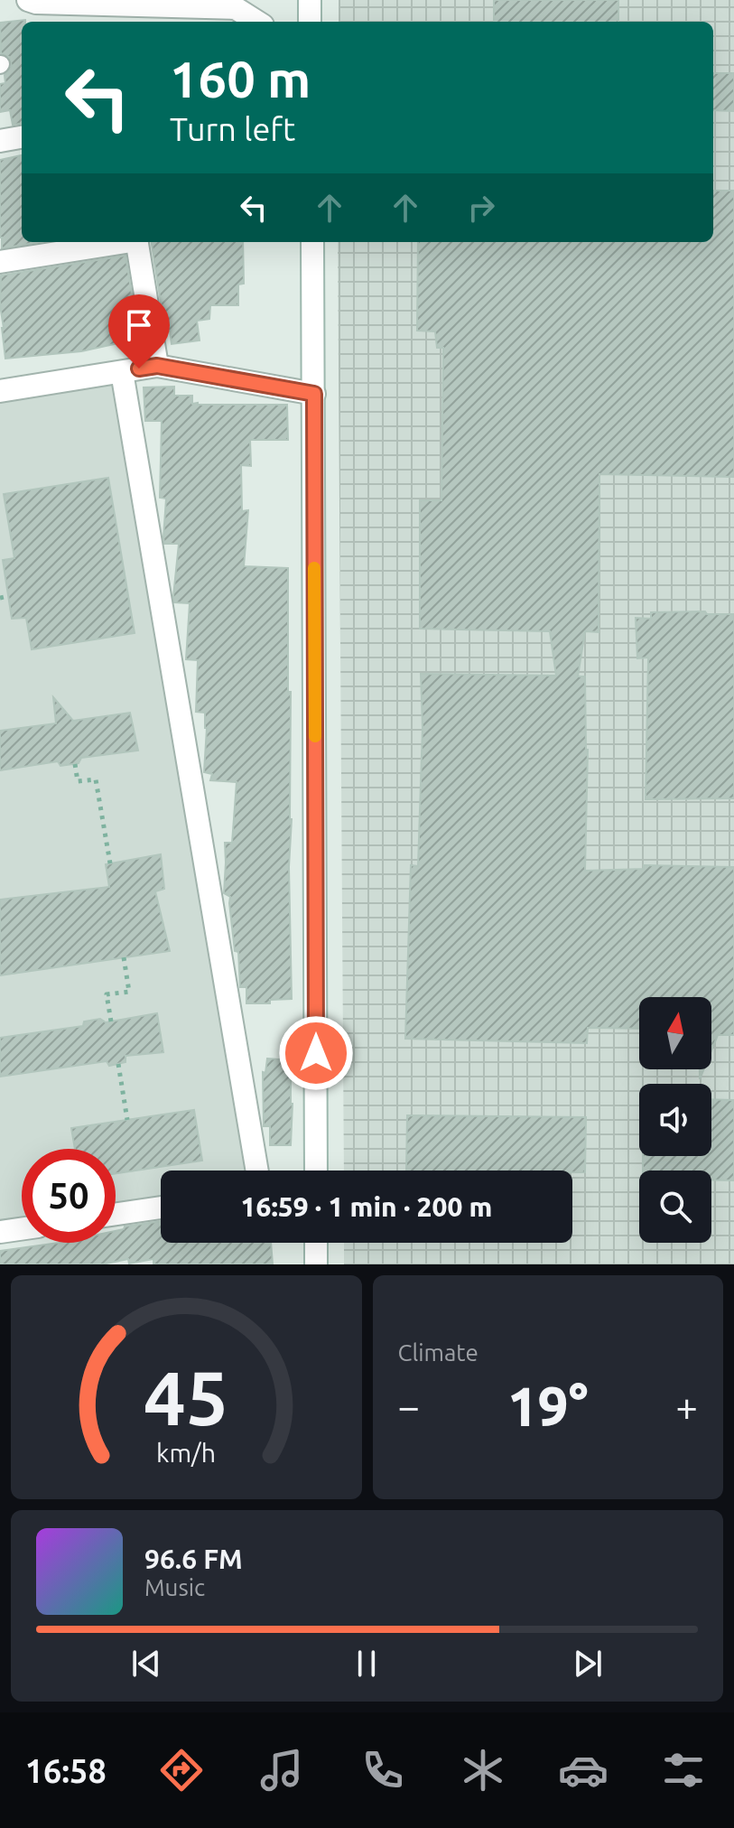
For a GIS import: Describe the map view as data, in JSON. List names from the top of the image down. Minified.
{"north":"top","page":{"turn":["160 m","Turn left"],"limit":"50","trip":"16:59 · 1 min · 200 m","tile":"Climate","heat":["−","19°","+"],"song":["96.6 FM","Music"],"tabs":"16:58","gauge":["45","km/h"]}}
